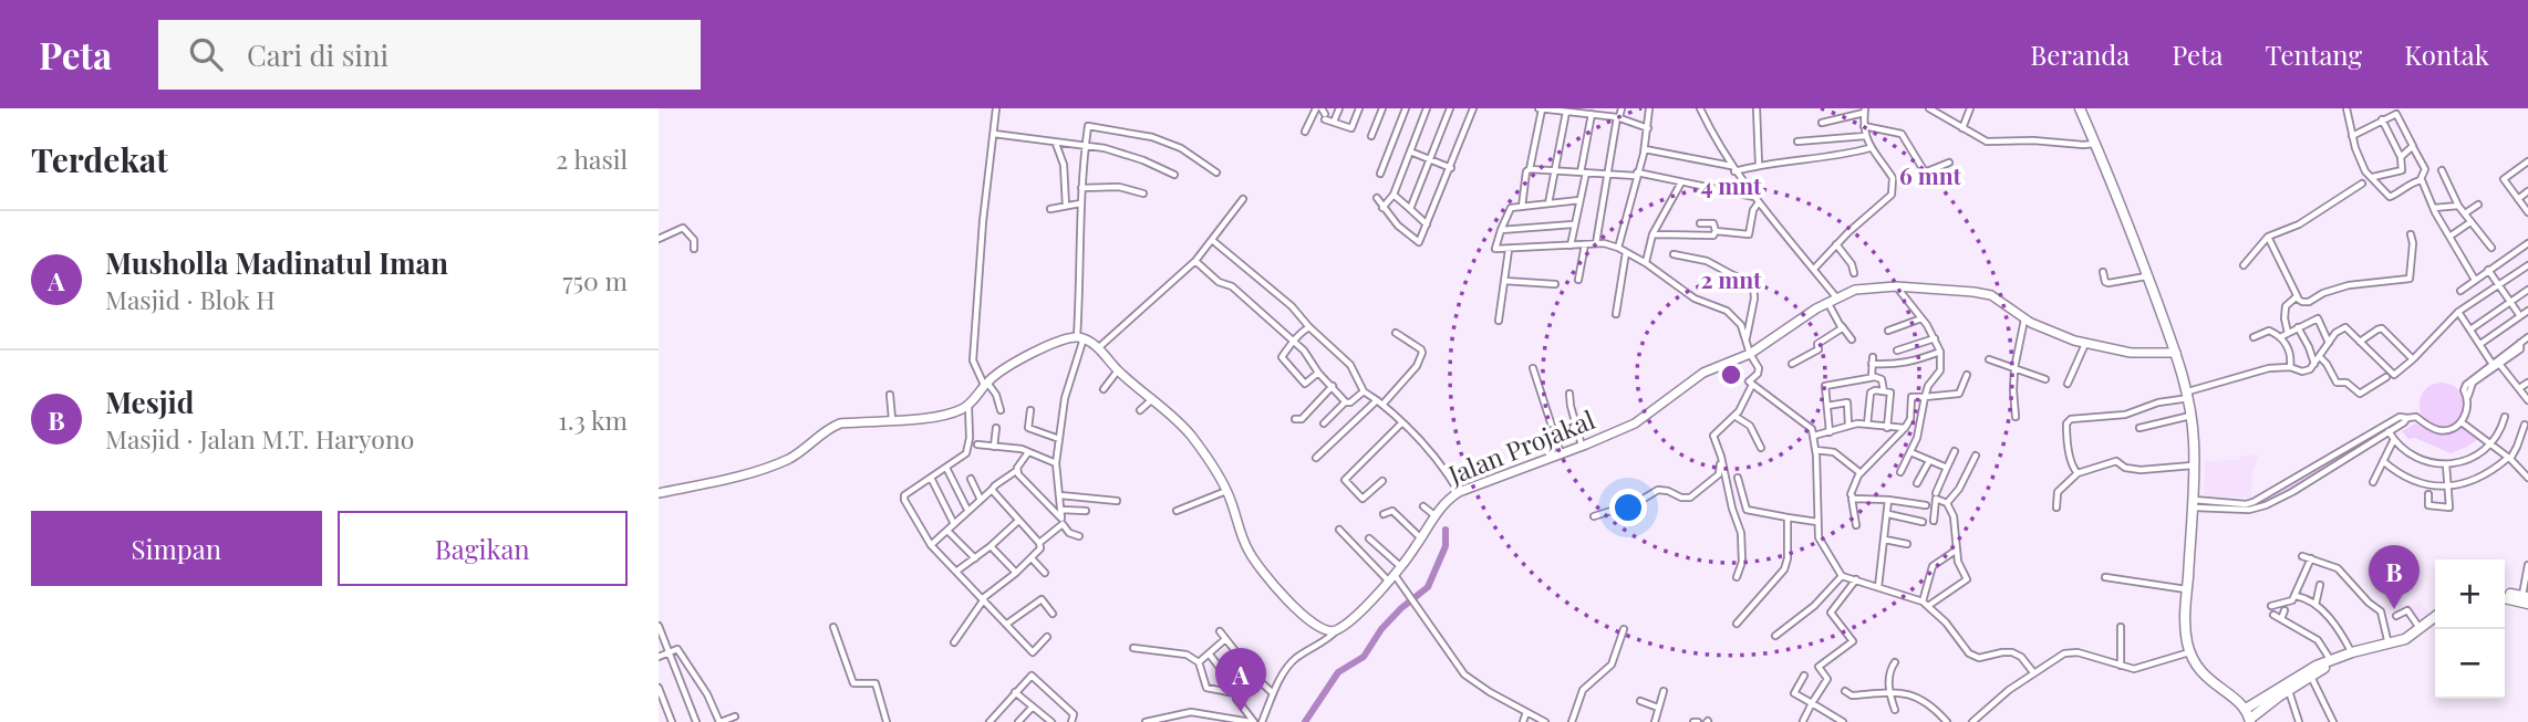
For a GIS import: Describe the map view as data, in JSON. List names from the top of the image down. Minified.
{"streets":{"main road":["Jalan Projakal"]},"page":{"header":"Peta","search":"Cari di sini","nav":["Beranda","Peta","Tentang","Kontak"],"heading":["Terdekat","2 hasil"],"list":[{"mark":"A","name":"Musholla Madinatul Iman","note":"Masjid · Blok H","value":"750 m"},{"mark":"B","name":"Mesjid","note":"Masjid · Jalan M.T. Haryono","value":"1.3 km"}],"buttons":["Simpan","Bagikan"],"pins":["B","A"],"map_buttons":["+","−"]},"rings":["6 mnt","4 mnt","2 mnt"]}
